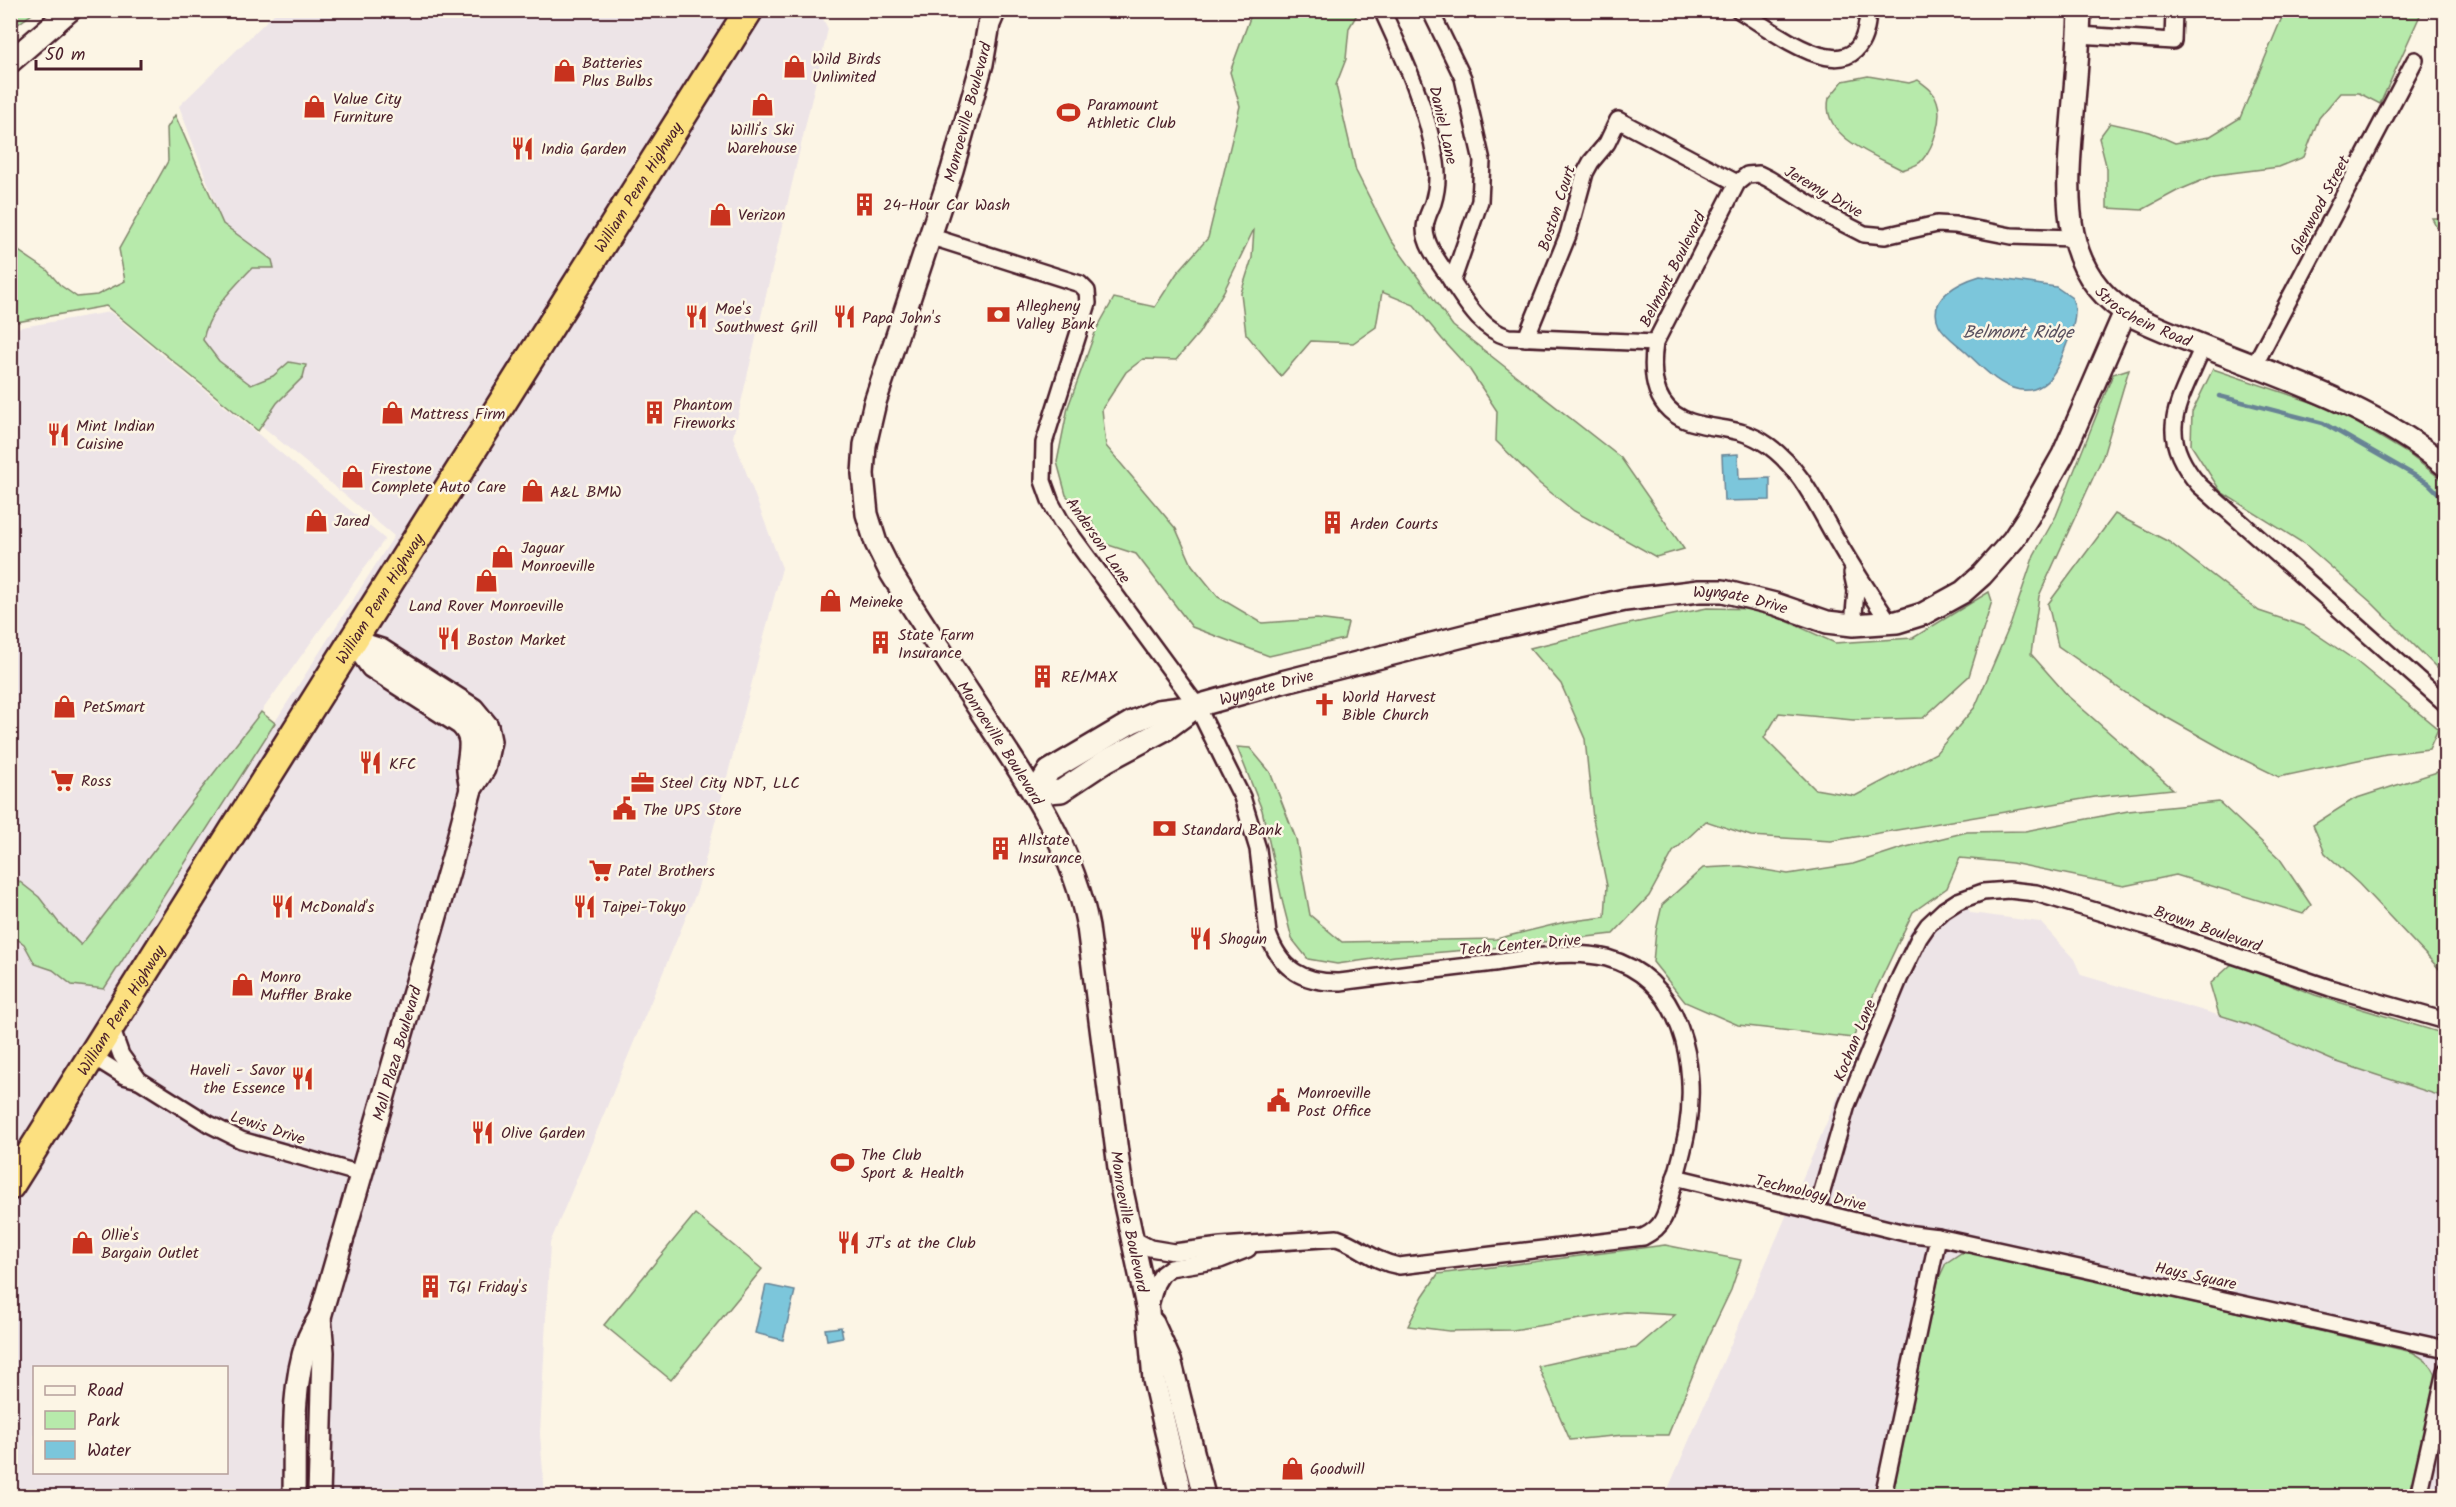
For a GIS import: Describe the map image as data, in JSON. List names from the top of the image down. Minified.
{"streets":{"highway":["William Penn Highway"],"main road":["Monroeville Boulevard","Stroschein Road","Wyngate Drive","Mall Plaza Boulevard"],"street":["Daniel Lane","Jeremy Drive","Glenwood Street","Boston Court","Belmont Boulevard","Anderson Lane","Brown Boulevard","Tech Center Drive","Kochan Lane","Lewis Drive","Technology Drive","Hays Square"]},"crossings":[["Monroeville Boulevard","Anderson Lane"],["Monroeville Boulevard","Wyngate Drive"],["Monroeville Boulevard","Tech Center Drive"],["Daniel Lane","Boston Court"],["Daniel Lane","Belmont Boulevard"],["William Penn Highway","Mall Plaza Boulevard"],["William Penn Highway","Lewis Drive"],["Jeremy Drive","Boston Court"],["Jeremy Drive","Belmont Boulevard"],["Jeremy Drive","Stroschein Road"],["Glenwood Street","Stroschein Road"],["Boston Court","Belmont Boulevard"],["Belmont Boulevard","Wyngate Drive"],["Stroschein Road","Wyngate Drive"],["Anderson Lane","Wyngate Drive"],["Anderson Lane","Tech Center Drive"],["Wyngate Drive","Tech Center Drive"],["Brown Boulevard","Kochan Lane"],["Tech Center Drive","Technology Drive"],["Kochan Lane","Technology Drive"],["Mall Plaza Boulevard","Lewis Drive"],["Technology Drive","Hays Square"]],"water":["Belmont Ridge"],"places":{"shop":["Wild Birds Unlimited","Batteries Plus Bulbs","Willi's Ski Warehouse","Value City Furniture","Verizon","Mattress Firm","Firestone Complete Auto Care","A&L BMW","Jared","Jaguar Monroeville","Land Rover Monroeville","Meineke","PetSmart","Monro Muffler Brake","Ollie's Bargain Outlet","Goodwill"],"sports":["Paramount Athletic Club","The Club Sport & Health"],"restaurant":["India Garden","Moe's Southwest Grill","Papa John's","Mint Indian Cuisine","Boston Market","KFC","McDonald's","Taipei-Tokyo","Shogun","Haveli - Savor the Essence","Olive Garden","JT's at the Club"],"building":["24-Hour Car Wash","Phantom Fireworks","Arden Courts","State Farm Insurance","RE/MAX","Allstate Insurance","TGI Friday's"],"bank":["Allegheny Valley Bank","Standard Bank"],"church":["World Harvest Bible Church"],"supermarket":["Ross","Patel Brothers"],"office":["Steel City NDT, LLC"],"public building":["The UPS Store","Monroeville Post Office"]},"legend":["Road","Park","Water"],"scale_bar":"50 m"}
